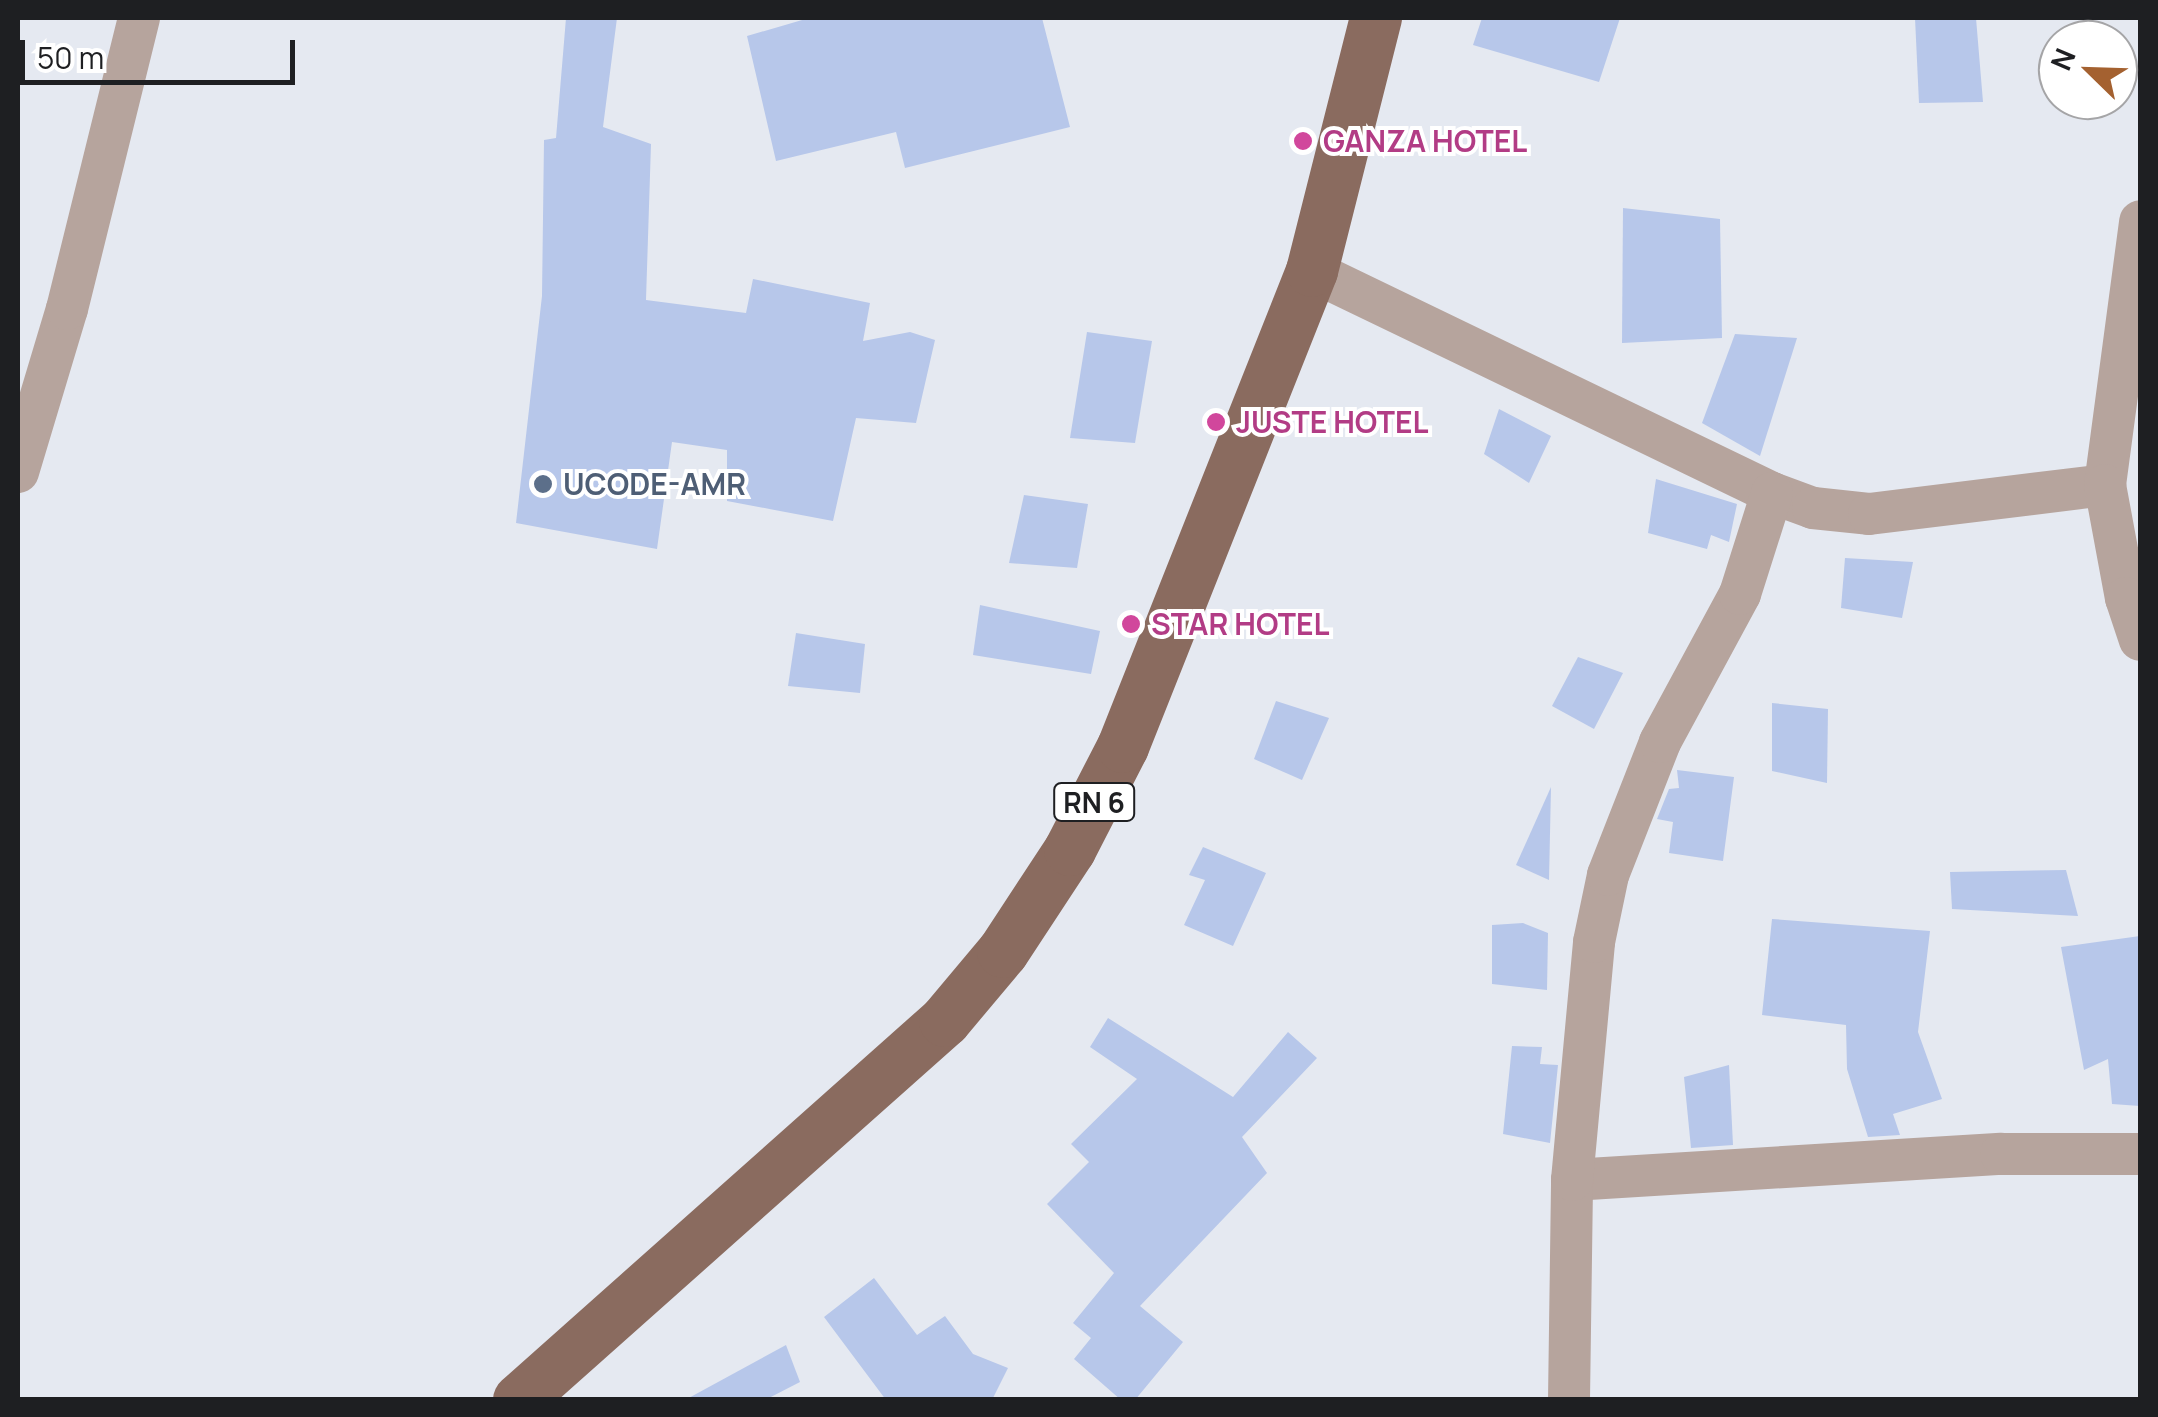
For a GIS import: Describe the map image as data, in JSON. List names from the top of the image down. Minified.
{"streets":{"main road":["RN 6"]},"places":["GANZA HOTEL","JUSTE HOTEL","UCODE-AMR","STAR HOTEL"],"scale_bar":"50 m","north":"top left"}
